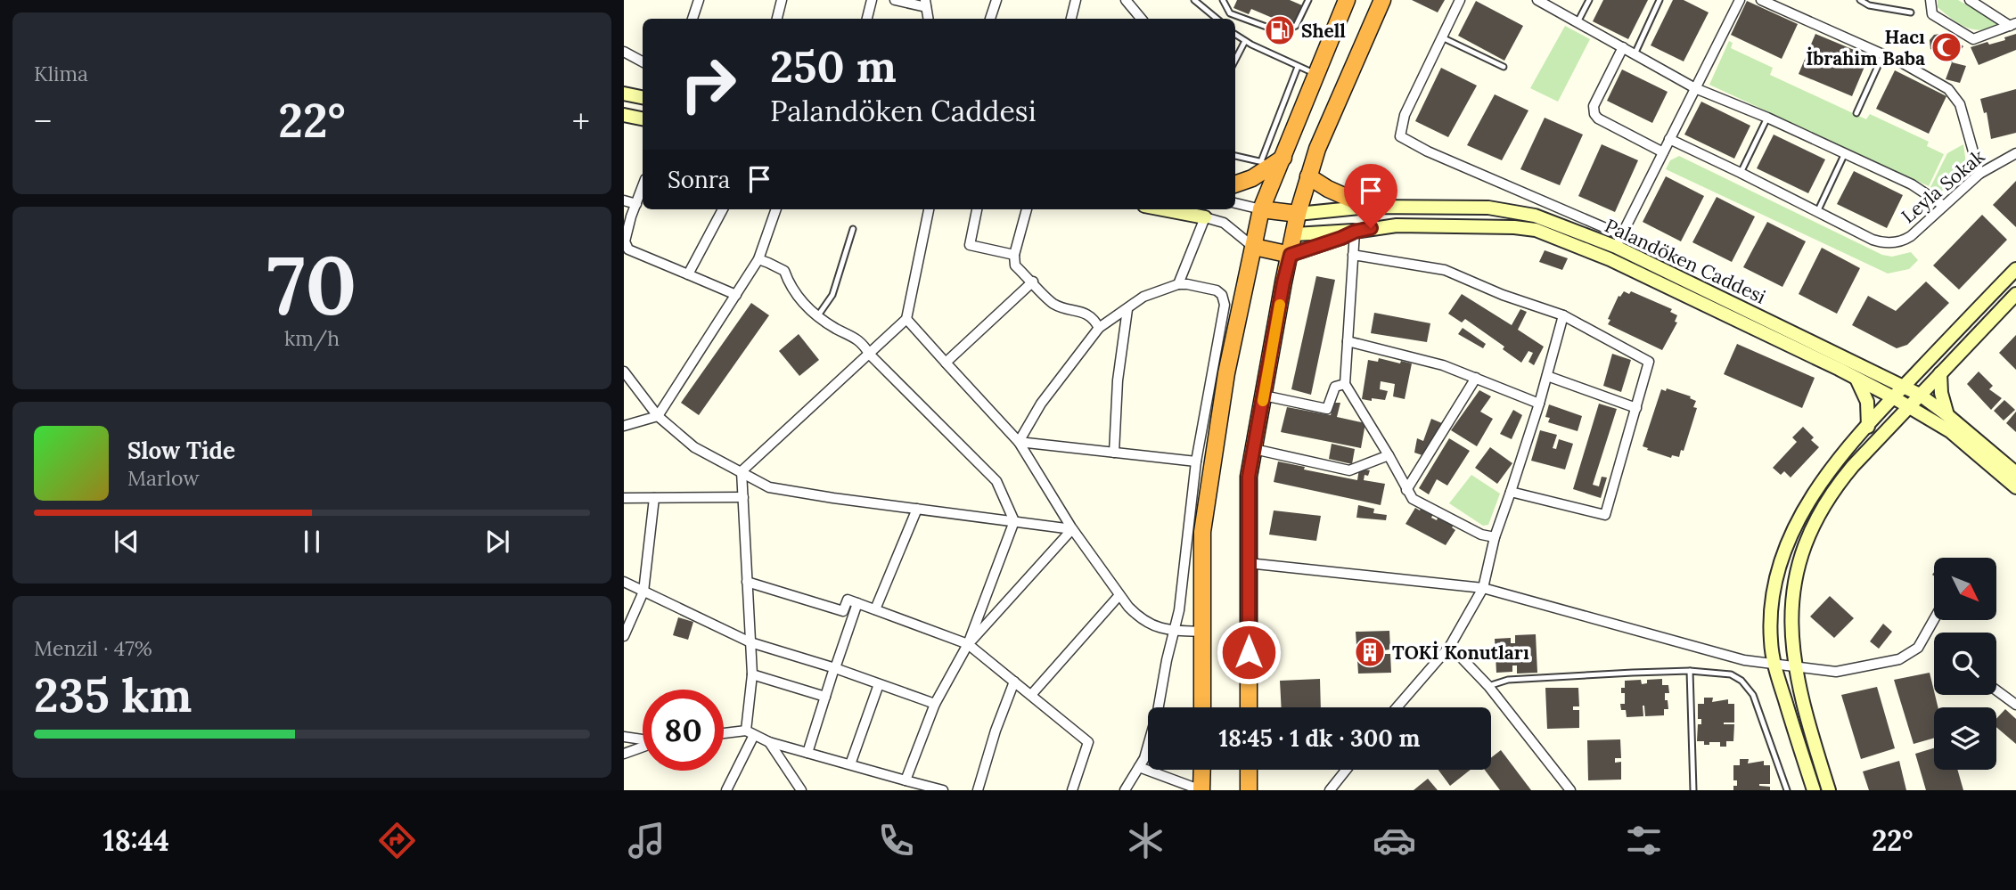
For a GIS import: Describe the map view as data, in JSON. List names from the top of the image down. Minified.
{"streets":{"street":["Leyla Sokak","Palandöken Caddesi"]},"places":{"fuel station":["Shell"],"mosque":["Hacı İbrahim Baba"],"building":["TOKİ Konutları"]},"north":"bottom right","page":{"tile":["Klima",["70","km/h"],["Menzil · 47%","235 km"]],"turn":["250 m","Palandöken Caddesi"],"heat":["−","22°","+"],"then":"Sonra","song":["Slow Tide","Marlow"],"limit":"80","trip":"18:45 · 1 dk · 300 m","tabs":["18:44","22°"]}}
